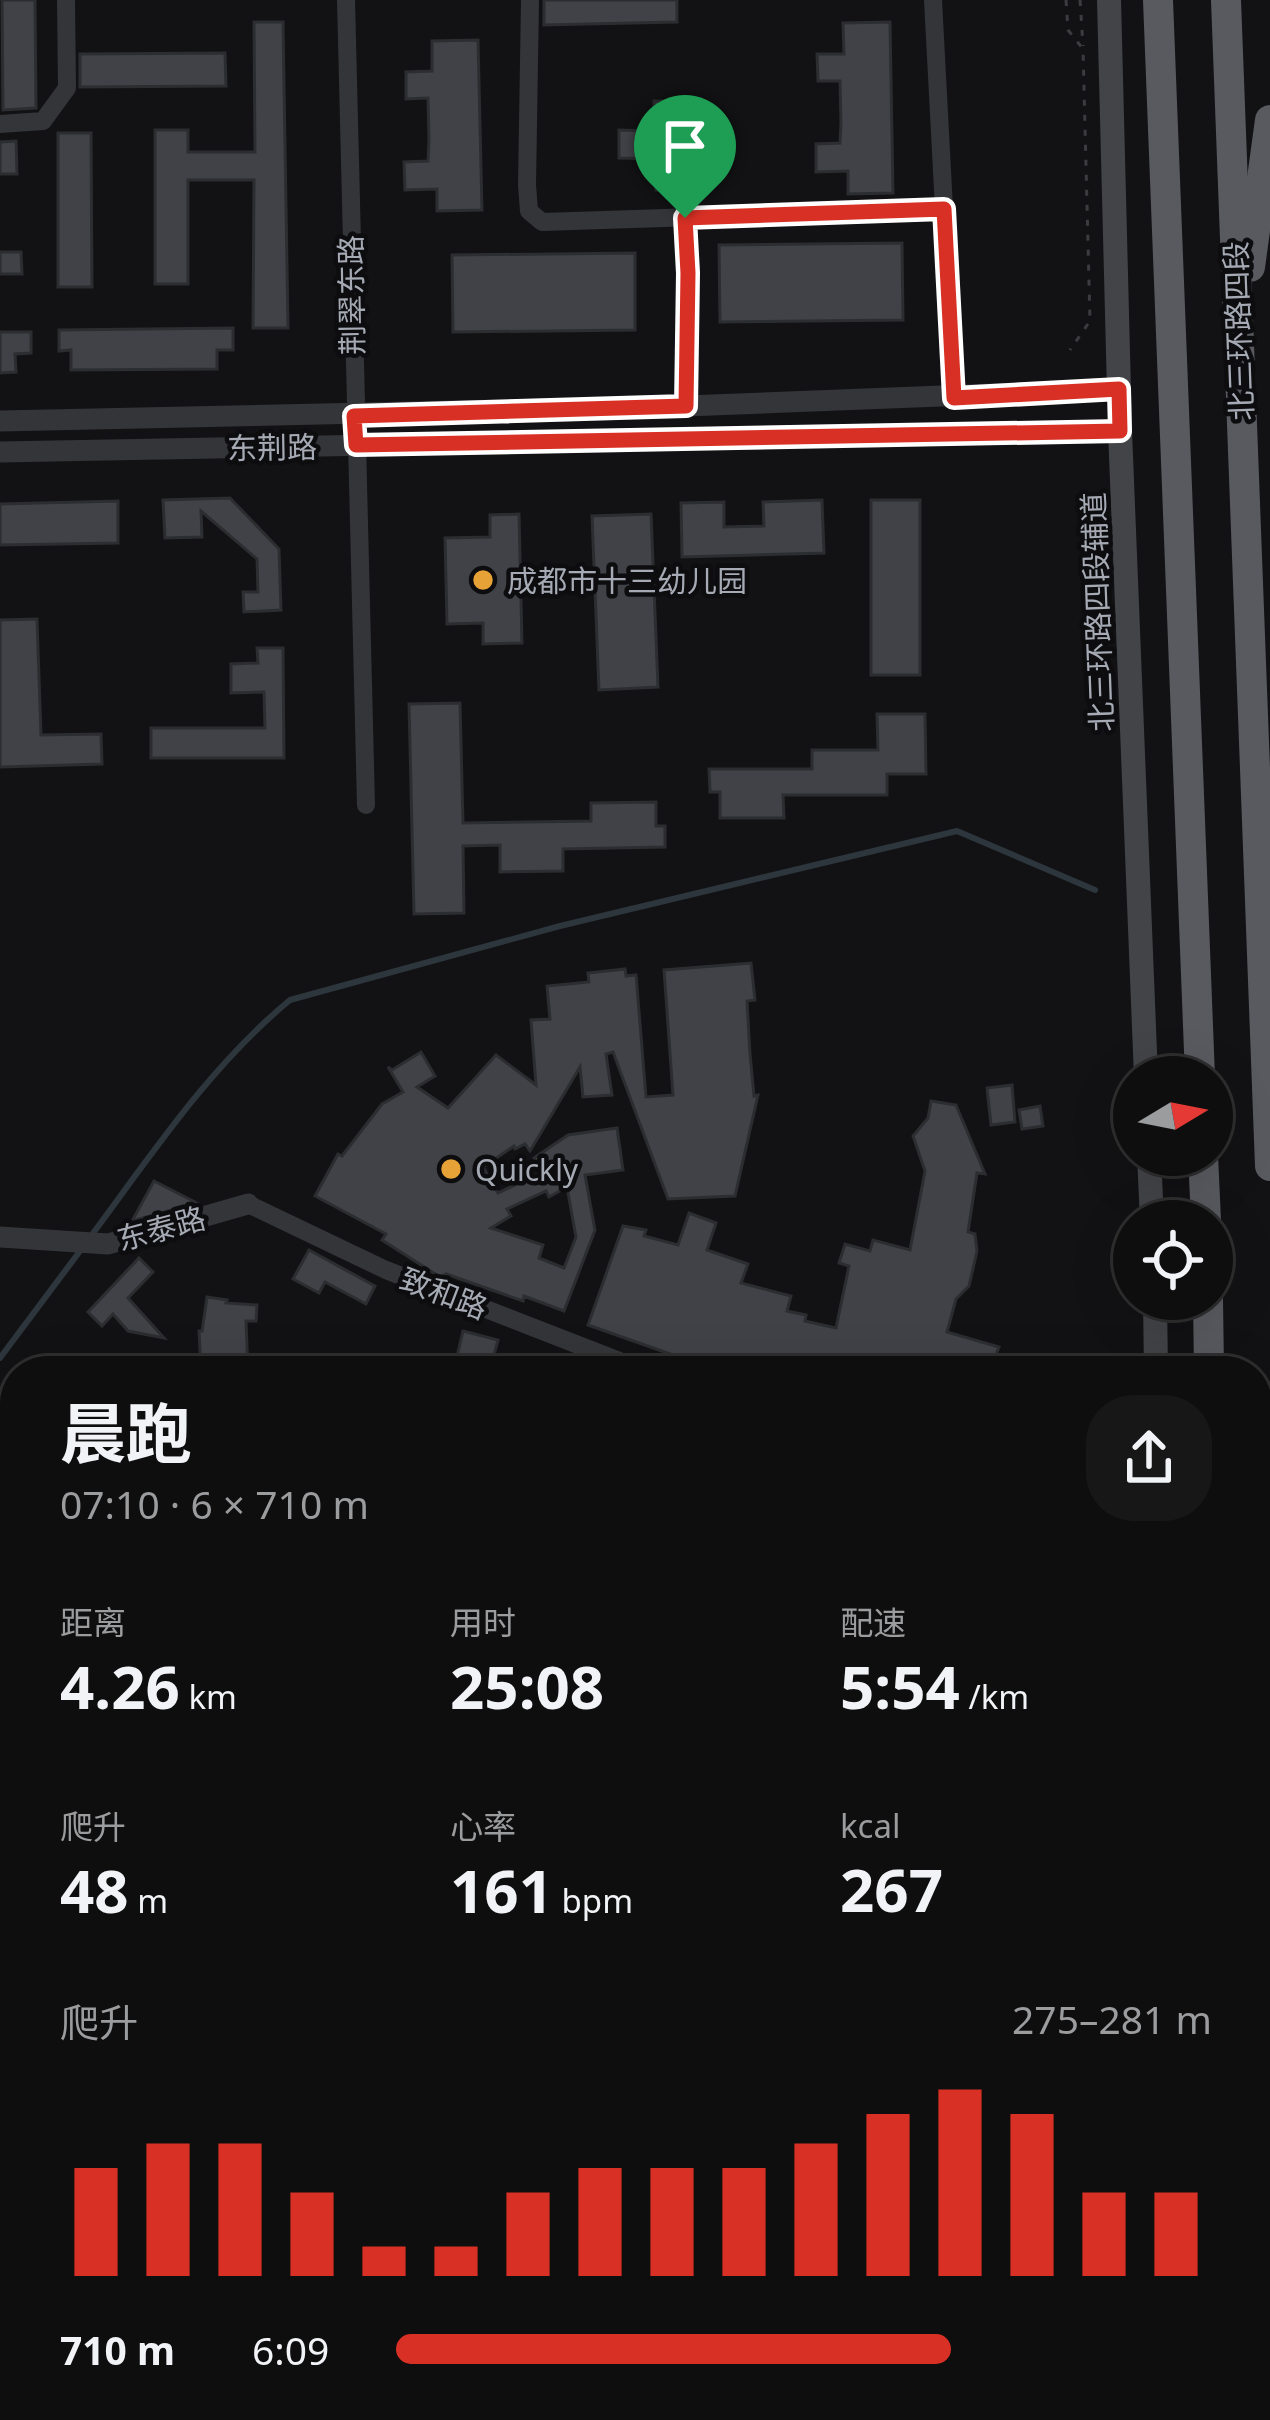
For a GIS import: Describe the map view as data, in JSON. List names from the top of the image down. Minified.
{"streets":{"highway":["北三环路四段"],"main road":["北三环路四段辅道"],"street":["荆翠东路","东荆路","东泰路","致和路"]},"crossings":[["荆翠东路","东荆路"],["东荆路","北三环路四段辅道"],["东泰路","致和路"]],"places":["成都市十三幼儿园","Quickly"],"north":"right","page":{"heading":["晨跑","07:10 · 6 × 710 m"],"stats":[["距离","4.26 km"],["用时","25:08"],["配速","5:54 /km"],["爬升","48 m"],["心率","161 bpm"],["kcal","267"]],"chart":["爬升","275–281 m"],"list":[{"name":"710 m","note":"6:09"}]}}
